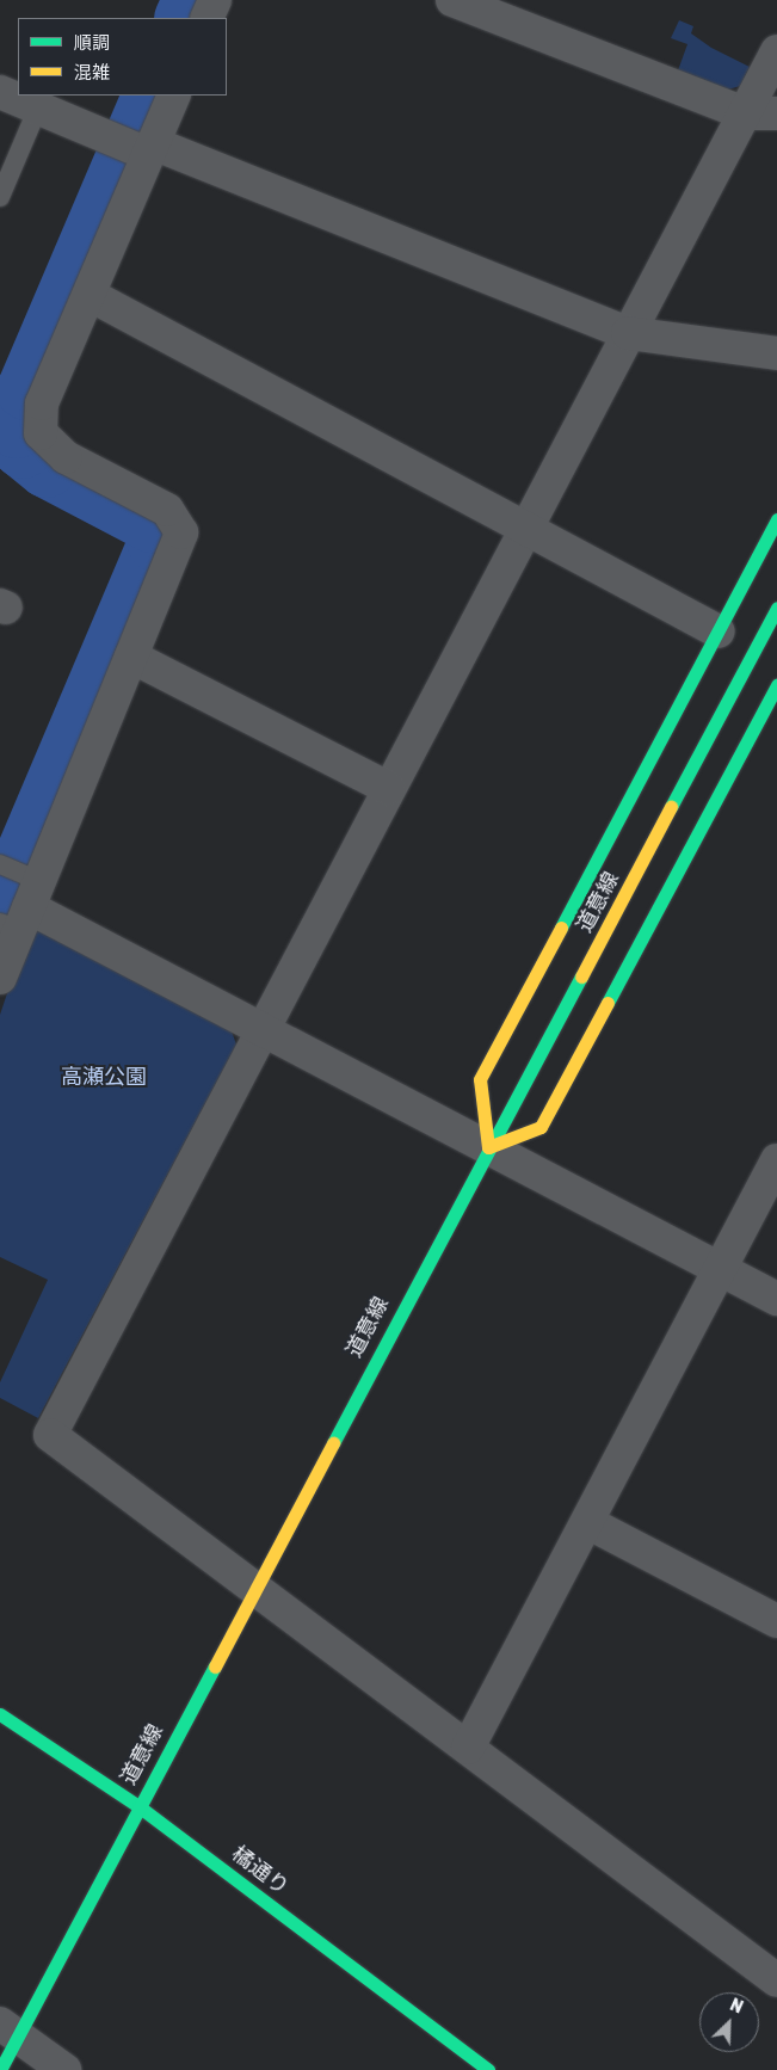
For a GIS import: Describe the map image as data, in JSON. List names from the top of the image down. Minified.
{"streets":{"street":["道意線","橘通り"]},"crossings":[["道意線","橘通り"]],"parks":["高瀬公園"],"legend":["順調","混雑"],"north":"top right"}
